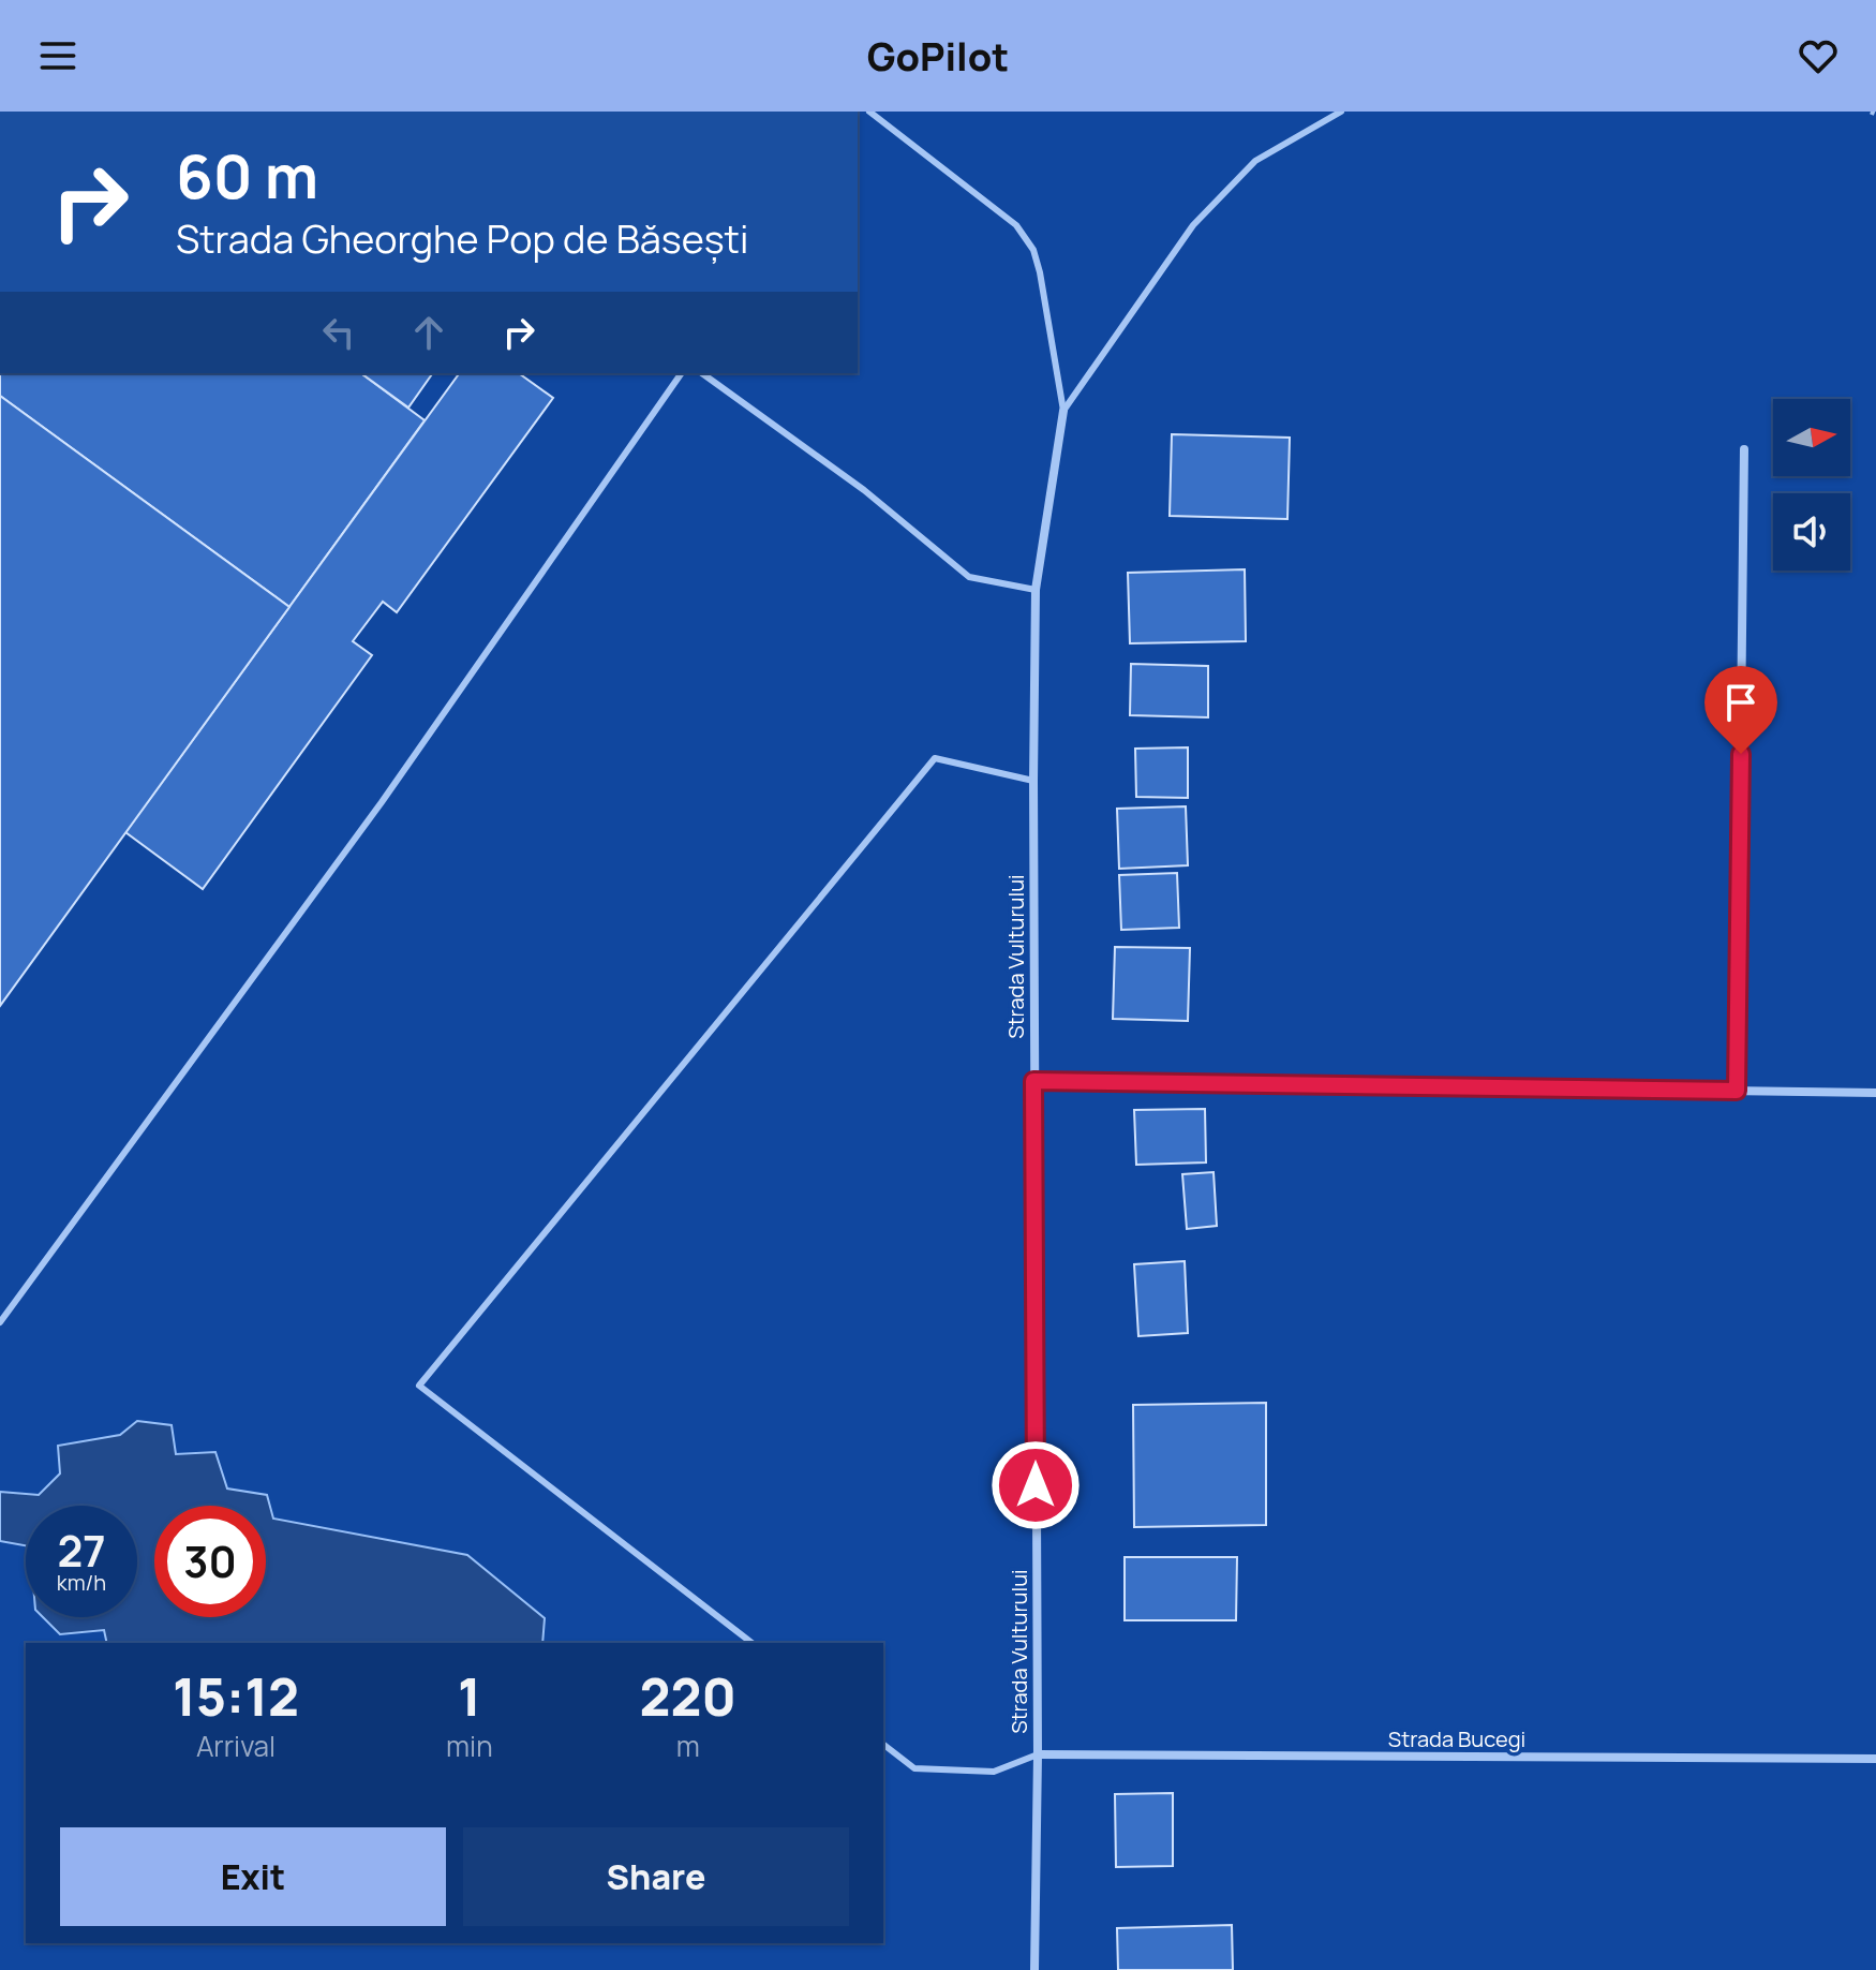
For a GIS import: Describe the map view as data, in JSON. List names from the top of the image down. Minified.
{"streets":{"street":["Strada Vulturului","Strada Bucegi"]},"crossings":[["Strada Vulturului","Strada Bucegi"]],"north":"right","page":{"header":"GoPilot","turn":["60 m","Strada Gheorghe Pop de Băsești"],"speed":"27 km/h","limit":"30","eta":["15:12","Arrival","1","min","220","m"],"buttons":["Exit","Share"]}}
